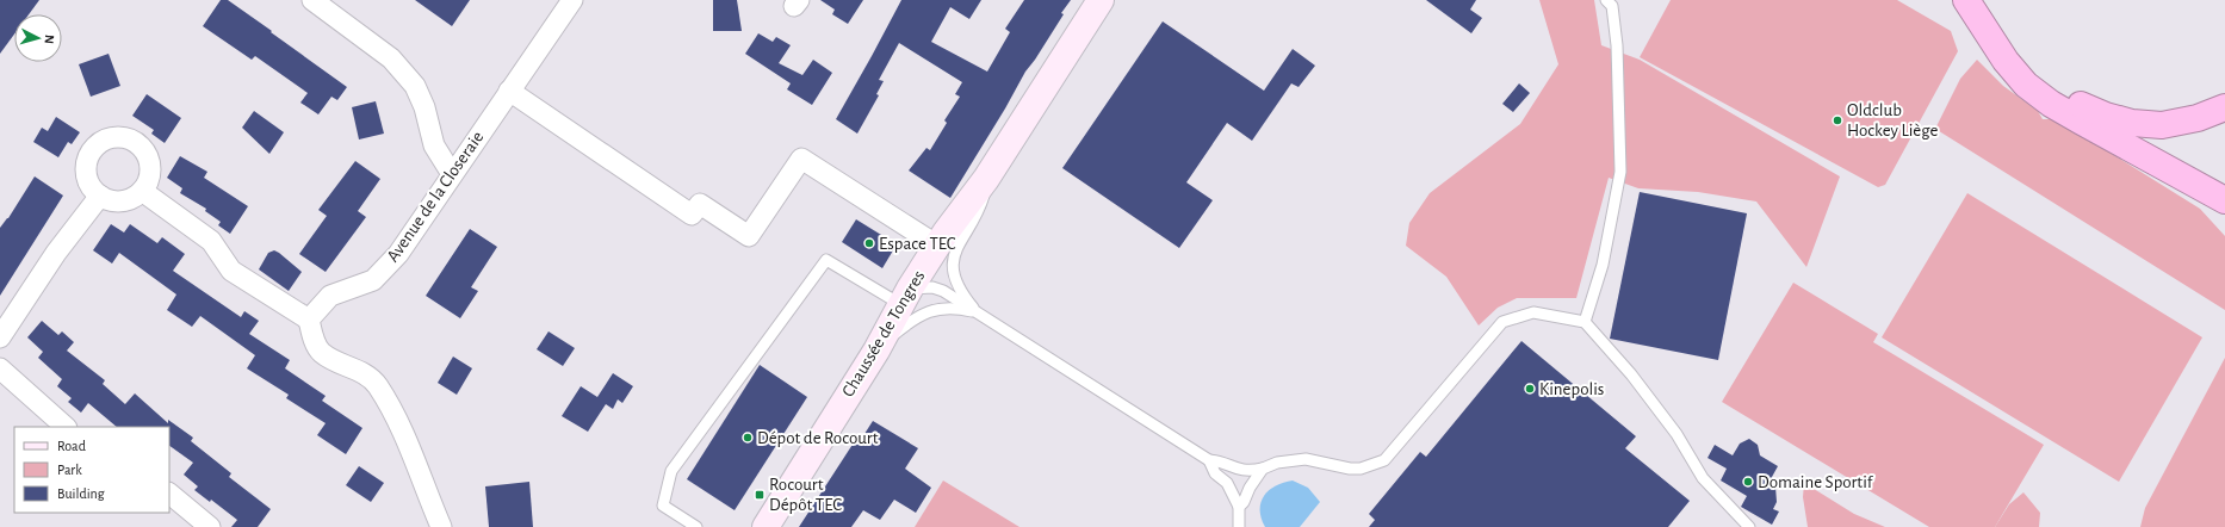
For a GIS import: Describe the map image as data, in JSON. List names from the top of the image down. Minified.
{"streets":{"main road":["Chaussée de Tongres"],"street":["Avenue de la Closeraie"]},"places":{"other":["Oldclub Hockey Liège","Espace TEC","Kinepolis","Dépot de Rocourt","Domaine Sportif"],"transit":["Rocourt Dépôt TEC"]},"legend":["Road","Park","Building"],"north":"right"}
